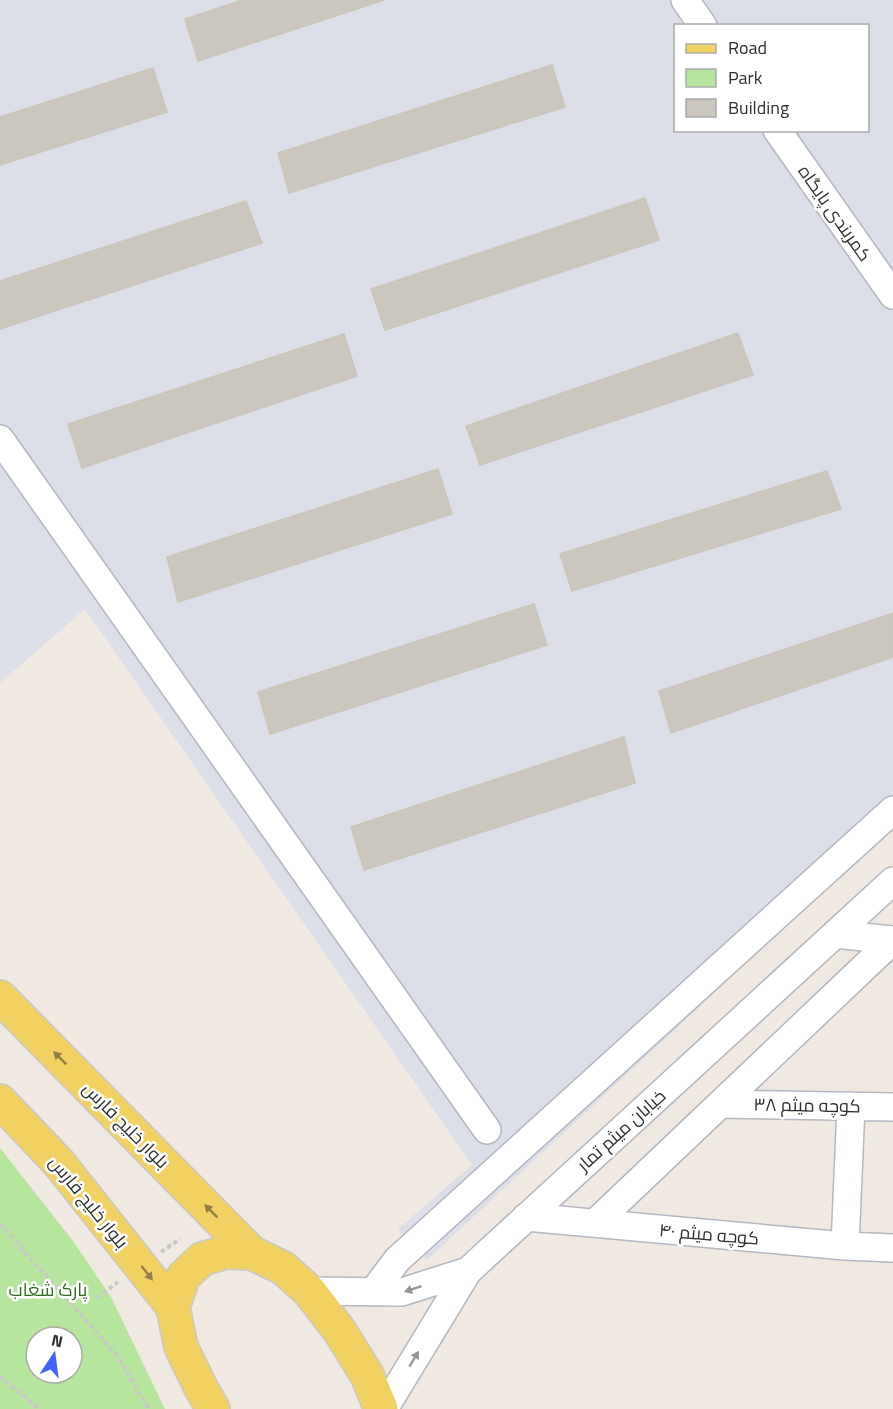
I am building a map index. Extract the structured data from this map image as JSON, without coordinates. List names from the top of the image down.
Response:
{
  "streets": {
    "main road": ["بلوار خلیج‌ فارس", "بلوار خلیج ‌فارس"],
    "street": [
      "کمربندی پایگاه",
      "کوچه میثم ۳۸",
      "خیابان میثم تمار",
      "کوچه میثم ۴۰"
    ]
  },
  "crossings": [
    ["خیابان میثم تمار", "کوچه میثم ۴۰"]
  ],
  "one_way": ["بلوار خلیج‌ فارس", "بلوار خلیج ‌فارس"],
  "parks": ["پارک شغاب"],
  "legend": ["Road", "Park", "Building"],
  "north": "top"
}
